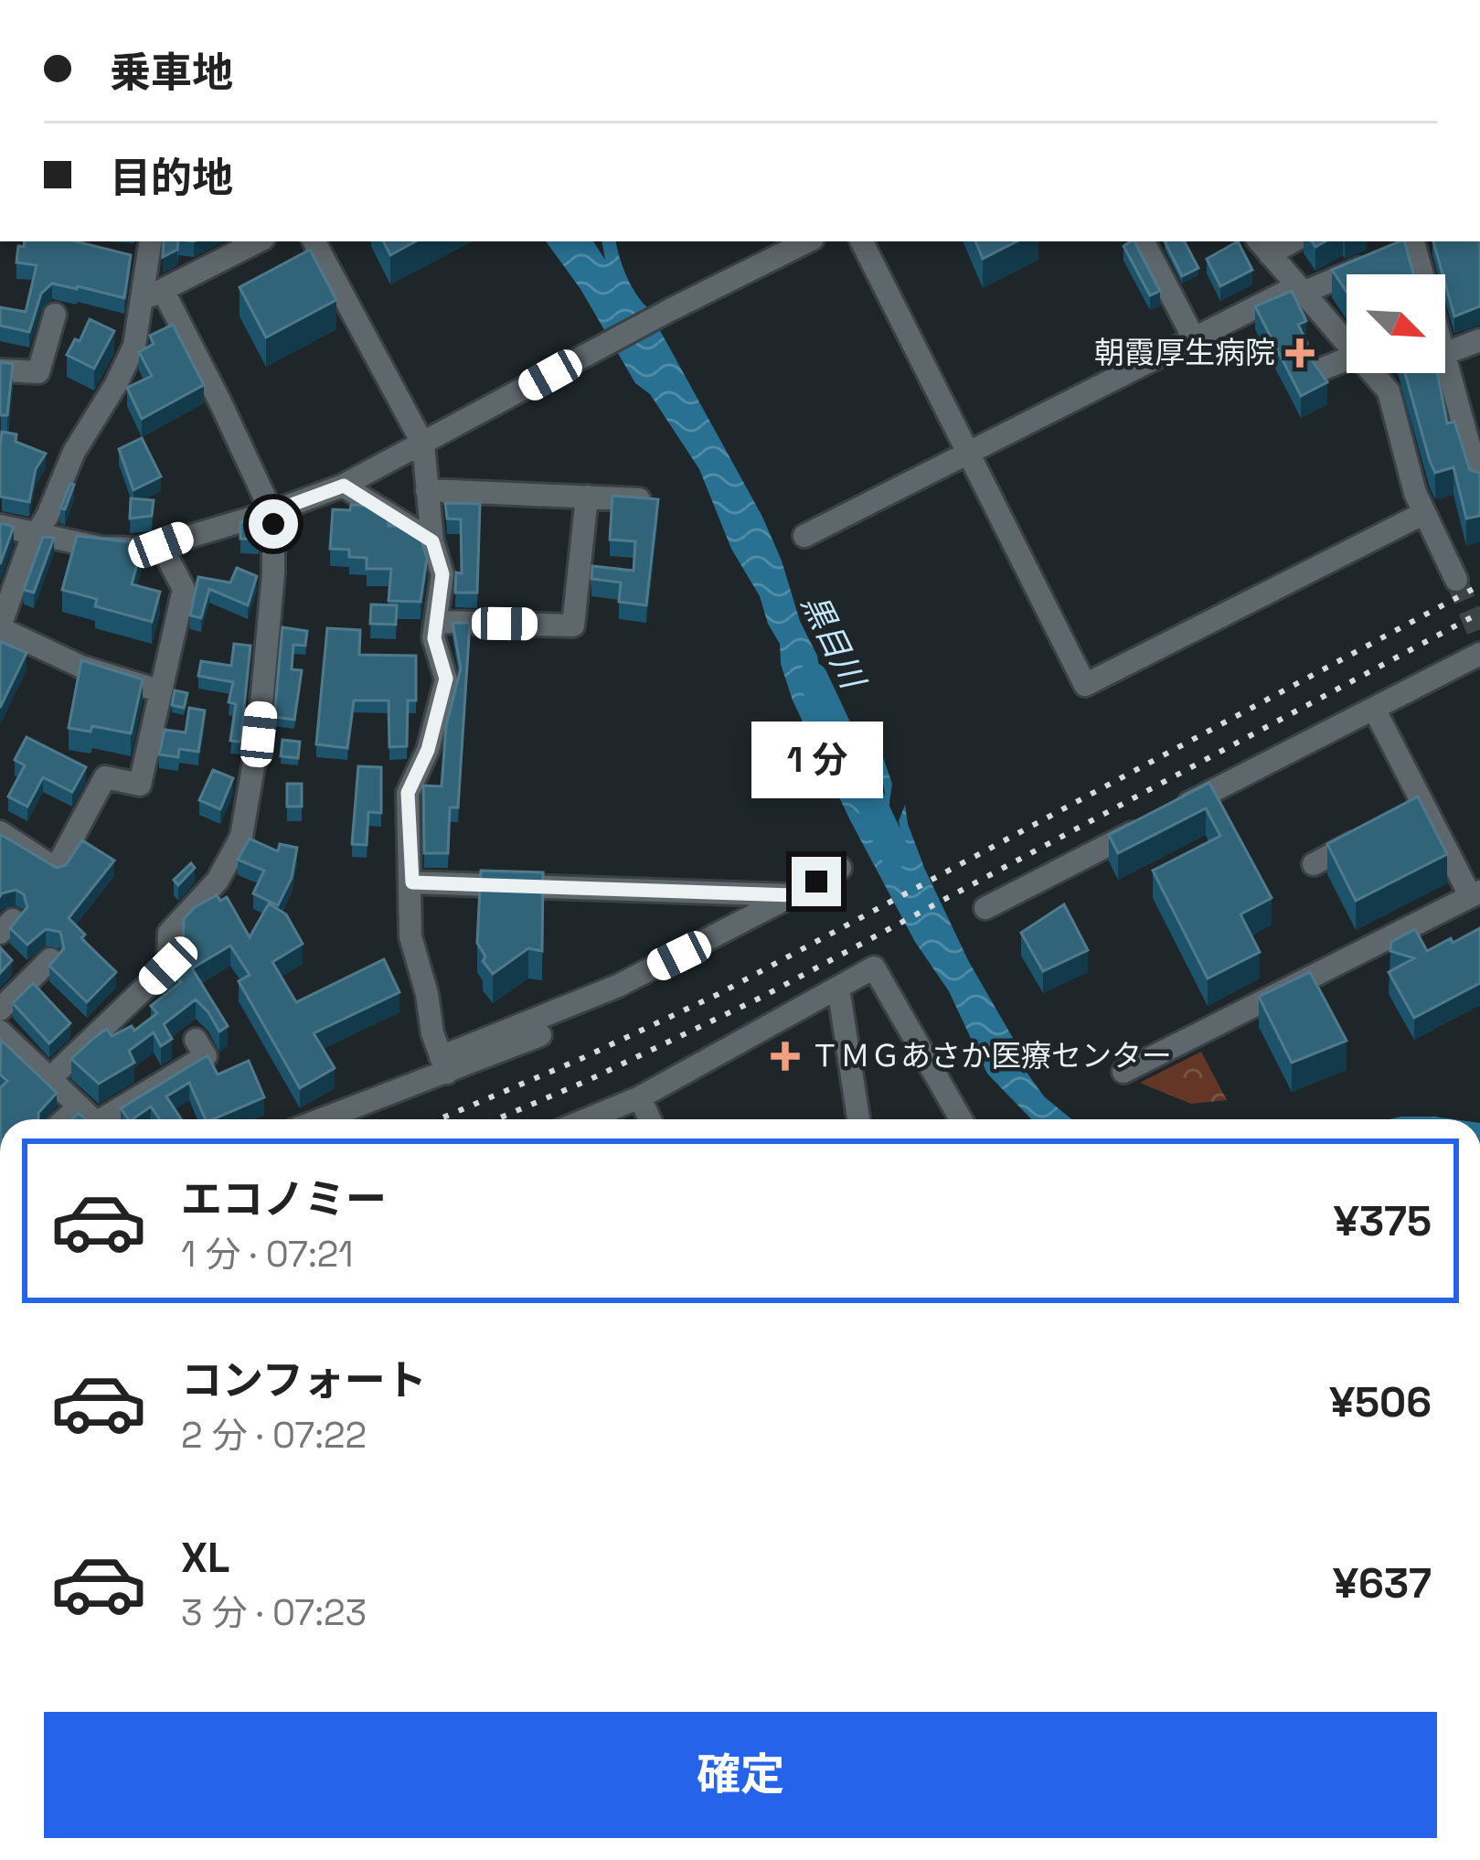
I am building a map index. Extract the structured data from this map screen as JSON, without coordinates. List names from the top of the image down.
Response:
{
  "water": ["黒目川"],
  "places": {
    "health": ["朝霞厚生病院", "ＴＭＧあさか医療センター"]
  },
  "north": "bottom right",
  "page": {
    "banner": ["乗車地", "目的地"],
    "bubble": "1 分",
    "list": [
      {
        "name": "エコノミー",
        "note": "1 分 · 07:21",
        "value": "¥375"
      },
      {
        "name": "コンフォート",
        "note": "2 分 · 07:22",
        "value": "¥506"
      },
      {
        "name": "XL",
        "note": "3 分 · 07:23",
        "value": "¥637"
      }
    ],
    "buttons": "確定"
  }
}
